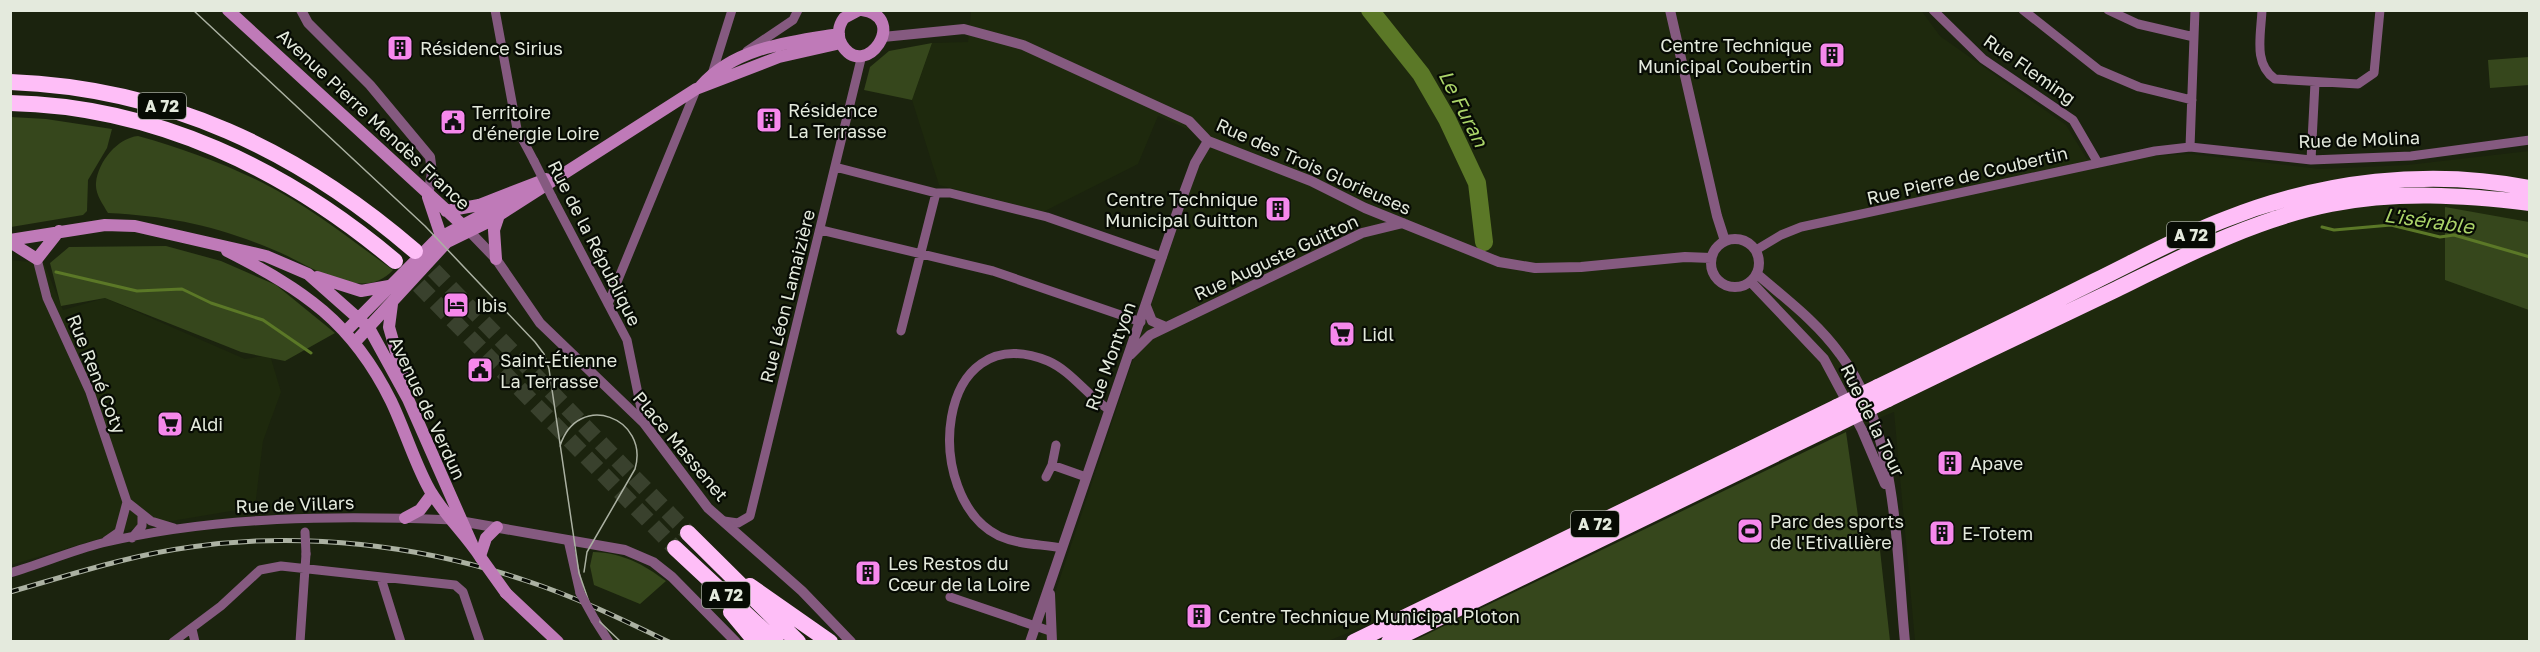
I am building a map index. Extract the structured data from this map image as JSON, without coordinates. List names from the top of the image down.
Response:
{
  "streets": {
    "highway": ["A 72"],
    "main road": ["Avenue Pierre Mendès France", "Avenue de Verdun"],
    "street": [
      "Rue Fleming",
      "Rue de Molina",
      "Rue des Trois Glorieuses",
      "Rue Pierre de Coubertin",
      "Rue de la République",
      "Rue Auguste Guitton",
      "Rue Léon Lamaizière",
      "Rue Montyon",
      "Rue René Coty",
      "Rue de la Tour",
      "Place Massenet",
      "Rue de Villars"
    ]
  },
  "crossings": [
    ["Rue Fleming", "Rue Pierre de Coubertin"],
    ["Avenue Pierre Mendès France", "Place Massenet"],
    ["Rue de Molina", "Rue Pierre de Coubertin"],
    ["Rue des Trois Glorieuses", "Rue Pierre de Coubertin"],
    ["Rue des Trois Glorieuses", "Rue Auguste Guitton"],
    ["Rue des Trois Glorieuses", "Rue Léon Lamaizière"],
    ["Rue des Trois Glorieuses", "Rue Montyon"],
    ["Rue des Trois Glorieuses", "Rue de la Tour"],
    ["Rue Pierre de Coubertin", "Rue de la Tour"],
    ["Rue de la République", "Place Massenet"],
    ["Rue Auguste Guitton", "Rue Montyon"],
    ["Rue Léon Lamaizière", "Place Massenet"],
    ["Avenue de Verdun", "Rue de Villars"]
  ],
  "water": ["Le Furan", "L'isérable"],
  "places": {
    "building": [
      "Résidence Sirius",
      "Centre Technique Municipal Coubertin",
      "Résidence La Terrasse",
      "Centre Technique Municipal Guitton",
      "Apave",
      "E-Totem",
      "Les Restos du Cœur de la Loire",
      "Centre Technique Municipal Ploton"
    ],
    "public building": ["Territoire d'énergie Loire", "Saint-Étienne La Terrasse"],
    "hotel": ["Ibis"],
    "supermarket": ["Lidl", "Aldi"],
    "sports": ["Parc des sports de l'Etivallière"]
  }
}
